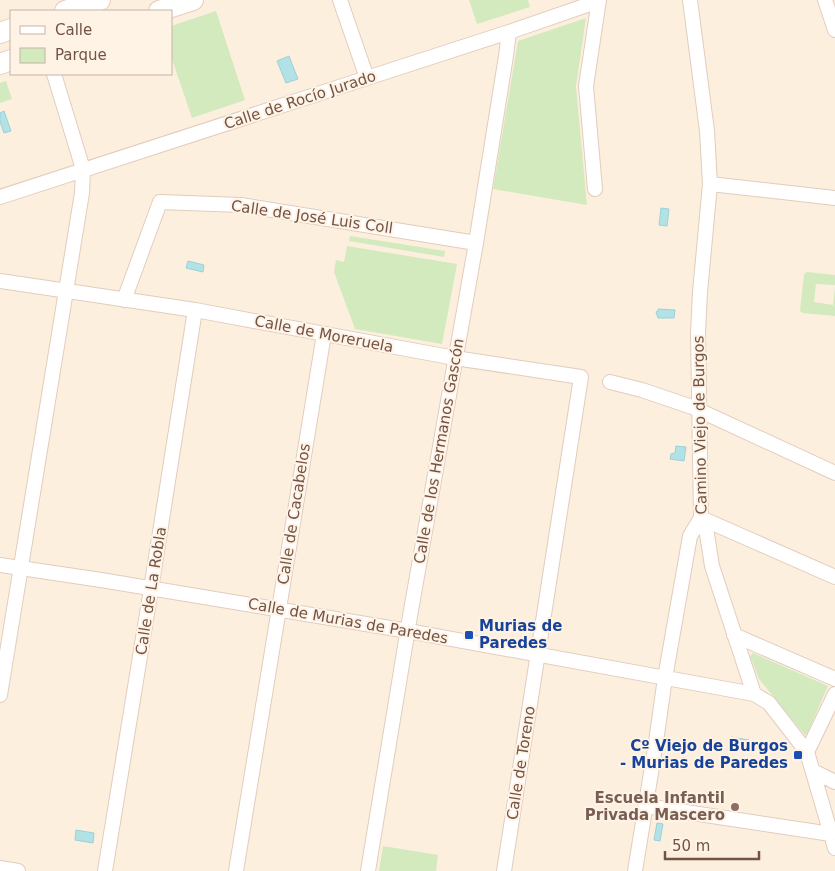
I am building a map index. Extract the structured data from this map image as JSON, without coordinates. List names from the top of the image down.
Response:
{
  "streets": {
    "street": [
      "Calle de Rocío Jurado",
      "Calle de José Luis Coll",
      "Calle de Moreruela",
      "Camino Viejo de Burgos",
      "Calle de los Hermanos Gascón",
      "Calle de Cacabelos",
      "Calle de La Robla",
      "Calle de Murias de Paredes",
      "Calle de Toreno"
    ]
  },
  "crossings": [
    ["Calle de Rocío Jurado", "Calle de los Hermanos Gascón"],
    ["Calle de José Luis Coll", "Calle de Moreruela"],
    ["Calle de José Luis Coll", "Calle de los Hermanos Gascón"],
    ["Calle de Moreruela", "Calle de los Hermanos Gascón"],
    ["Calle de Moreruela", "Calle de Cacabelos"],
    ["Calle de Moreruela", "Calle de La Robla"],
    ["Calle de Moreruela", "Calle de Toreno"],
    ["Camino Viejo de Burgos", "Calle de Murias de Paredes"],
    ["Calle de los Hermanos Gascón", "Calle de Murias de Paredes"],
    ["Calle de Cacabelos", "Calle de Murias de Paredes"],
    ["Calle de La Robla", "Calle de Murias de Paredes"],
    ["Calle de Murias de Paredes", "Calle de Toreno"]
  ],
  "places": {
    "transit": ["Murias de Paredes", "Cº Viejo de Burgos - Murias de Paredes"],
    "other": ["Escuela Infantil Privada Mascero"]
  },
  "legend": ["Calle", "Parque"],
  "scale_bar": "50 m"
}
